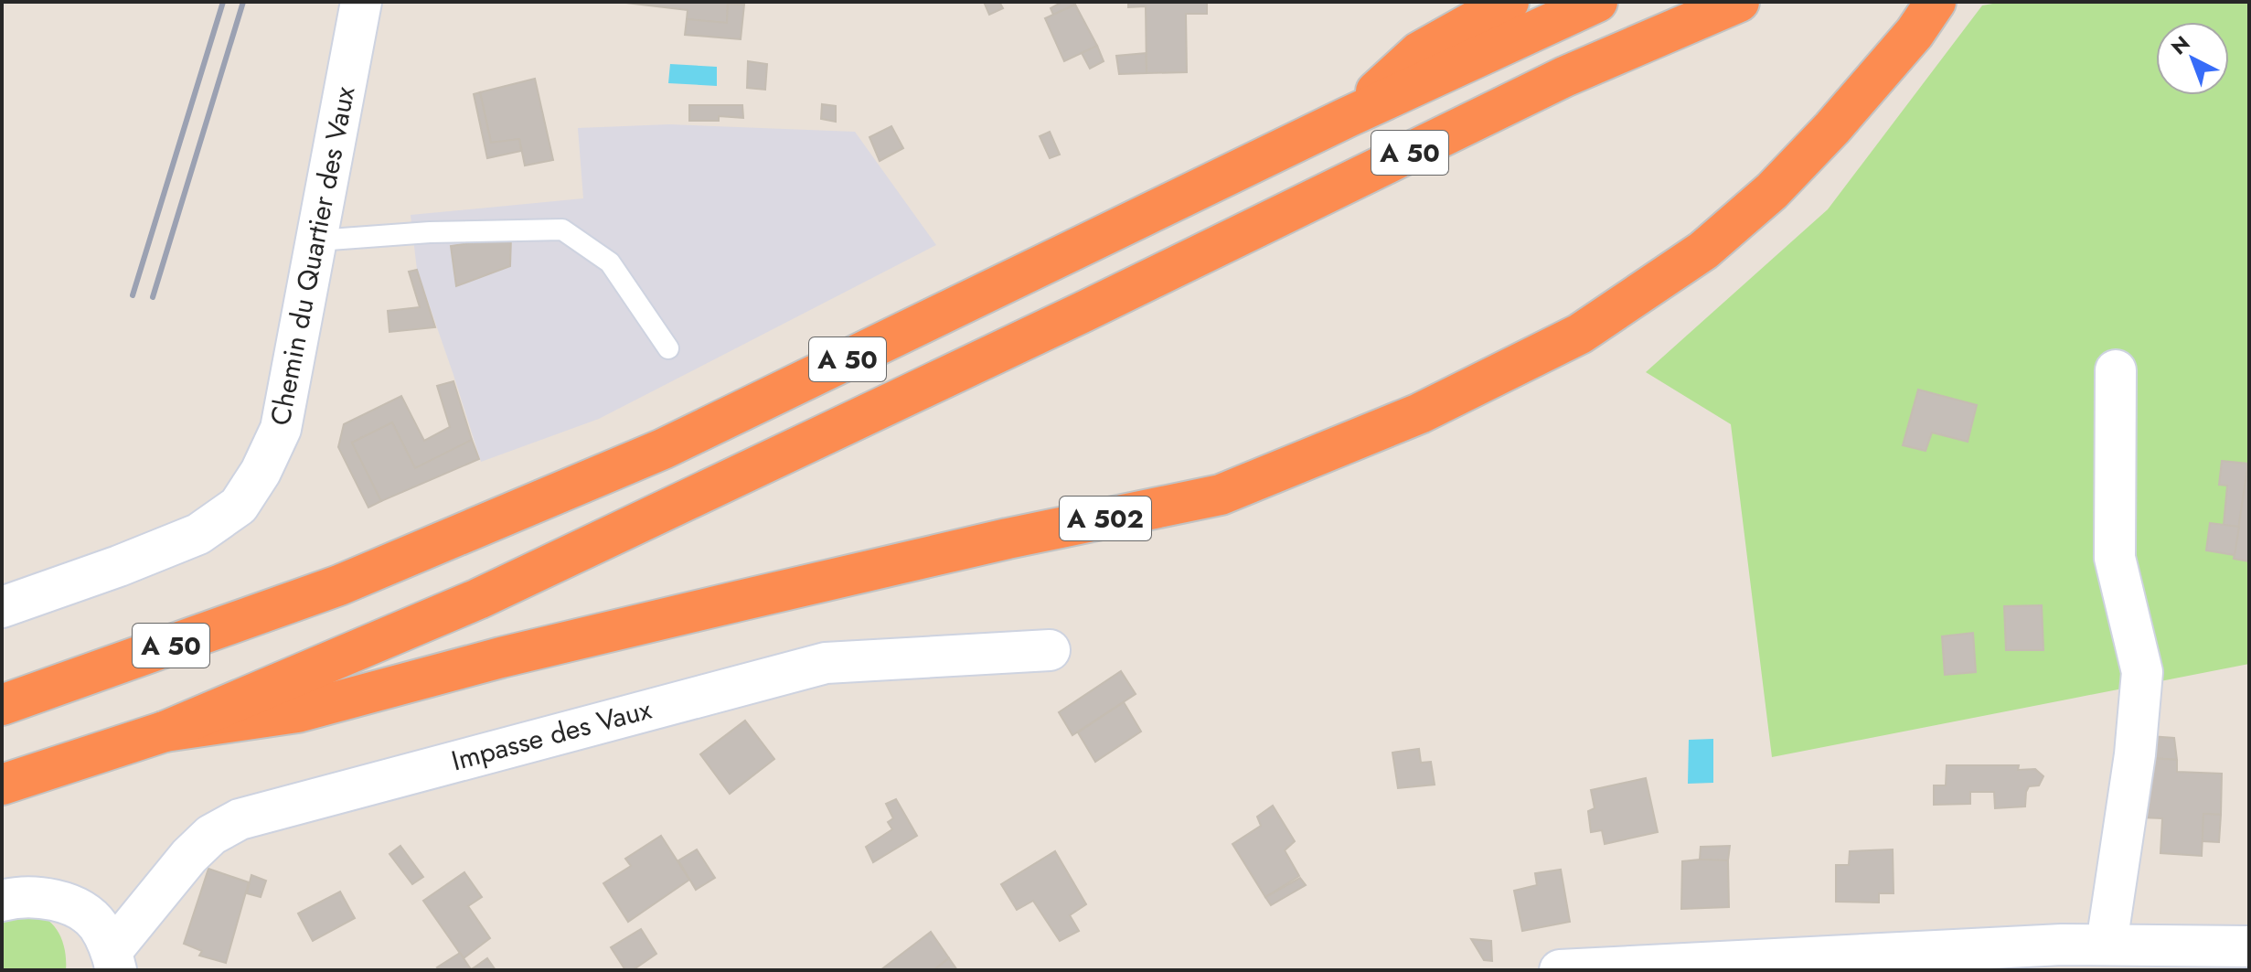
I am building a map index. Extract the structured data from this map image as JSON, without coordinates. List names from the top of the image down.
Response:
{
  "streets": {
    "highway": ["A 50", "A 502"],
    "street": ["Chemin du Quartier des Vaux", "Impasse des Vaux"]
  },
  "crossings": [
    ["A 50", "A 502"]
  ],
  "north": "top left"
}
